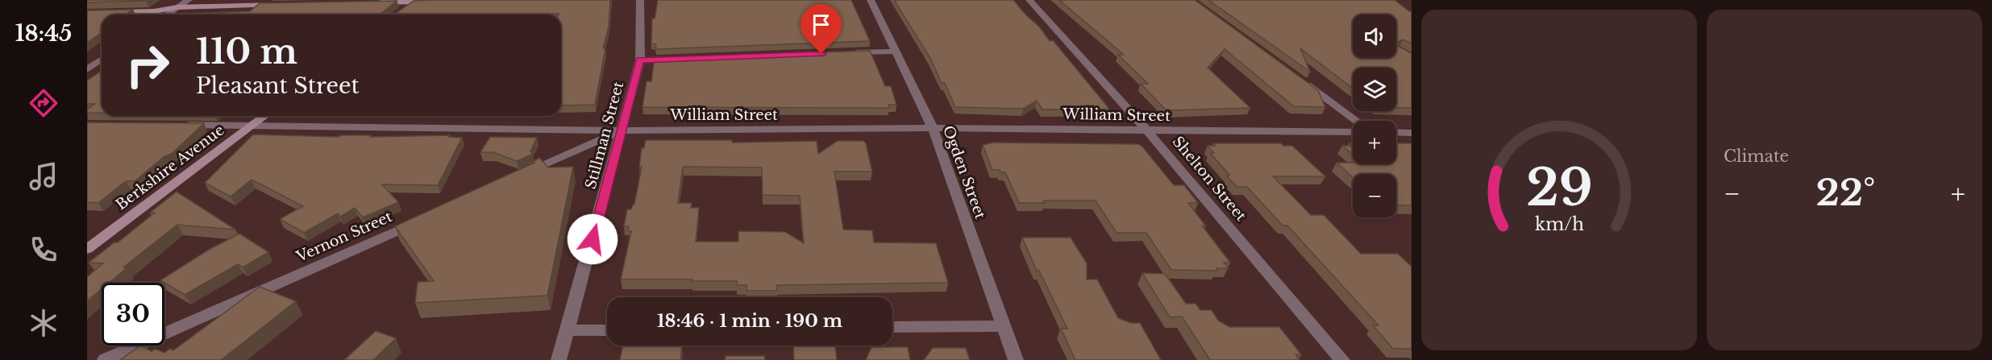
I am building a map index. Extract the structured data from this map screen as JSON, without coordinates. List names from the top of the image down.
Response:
{
  "streets": {
    "main road": ["Berkshire Avenue"],
    "street": [
      "William Street",
      "Stillman Street",
      "Ogden Street",
      "Shelton Street",
      "Vernon Street"
    ]
  },
  "crossings": [
    ["William Street", "Stillman Street"],
    ["William Street", "Berkshire Avenue"],
    ["William Street", "Ogden Street"],
    ["William Street", "Shelton Street"]
  ],
  "page": {
    "tabs": "18:45",
    "tile": "Climate",
    "map_buttons": ["+", "−"],
    "turn": ["110 m", "Pleasant Street"],
    "heat": ["−", "22°", "+"],
    "limit": "30",
    "trip": "18:46 · 1 min · 190 m",
    "gauge": ["29", "km/h"]
  }
}
